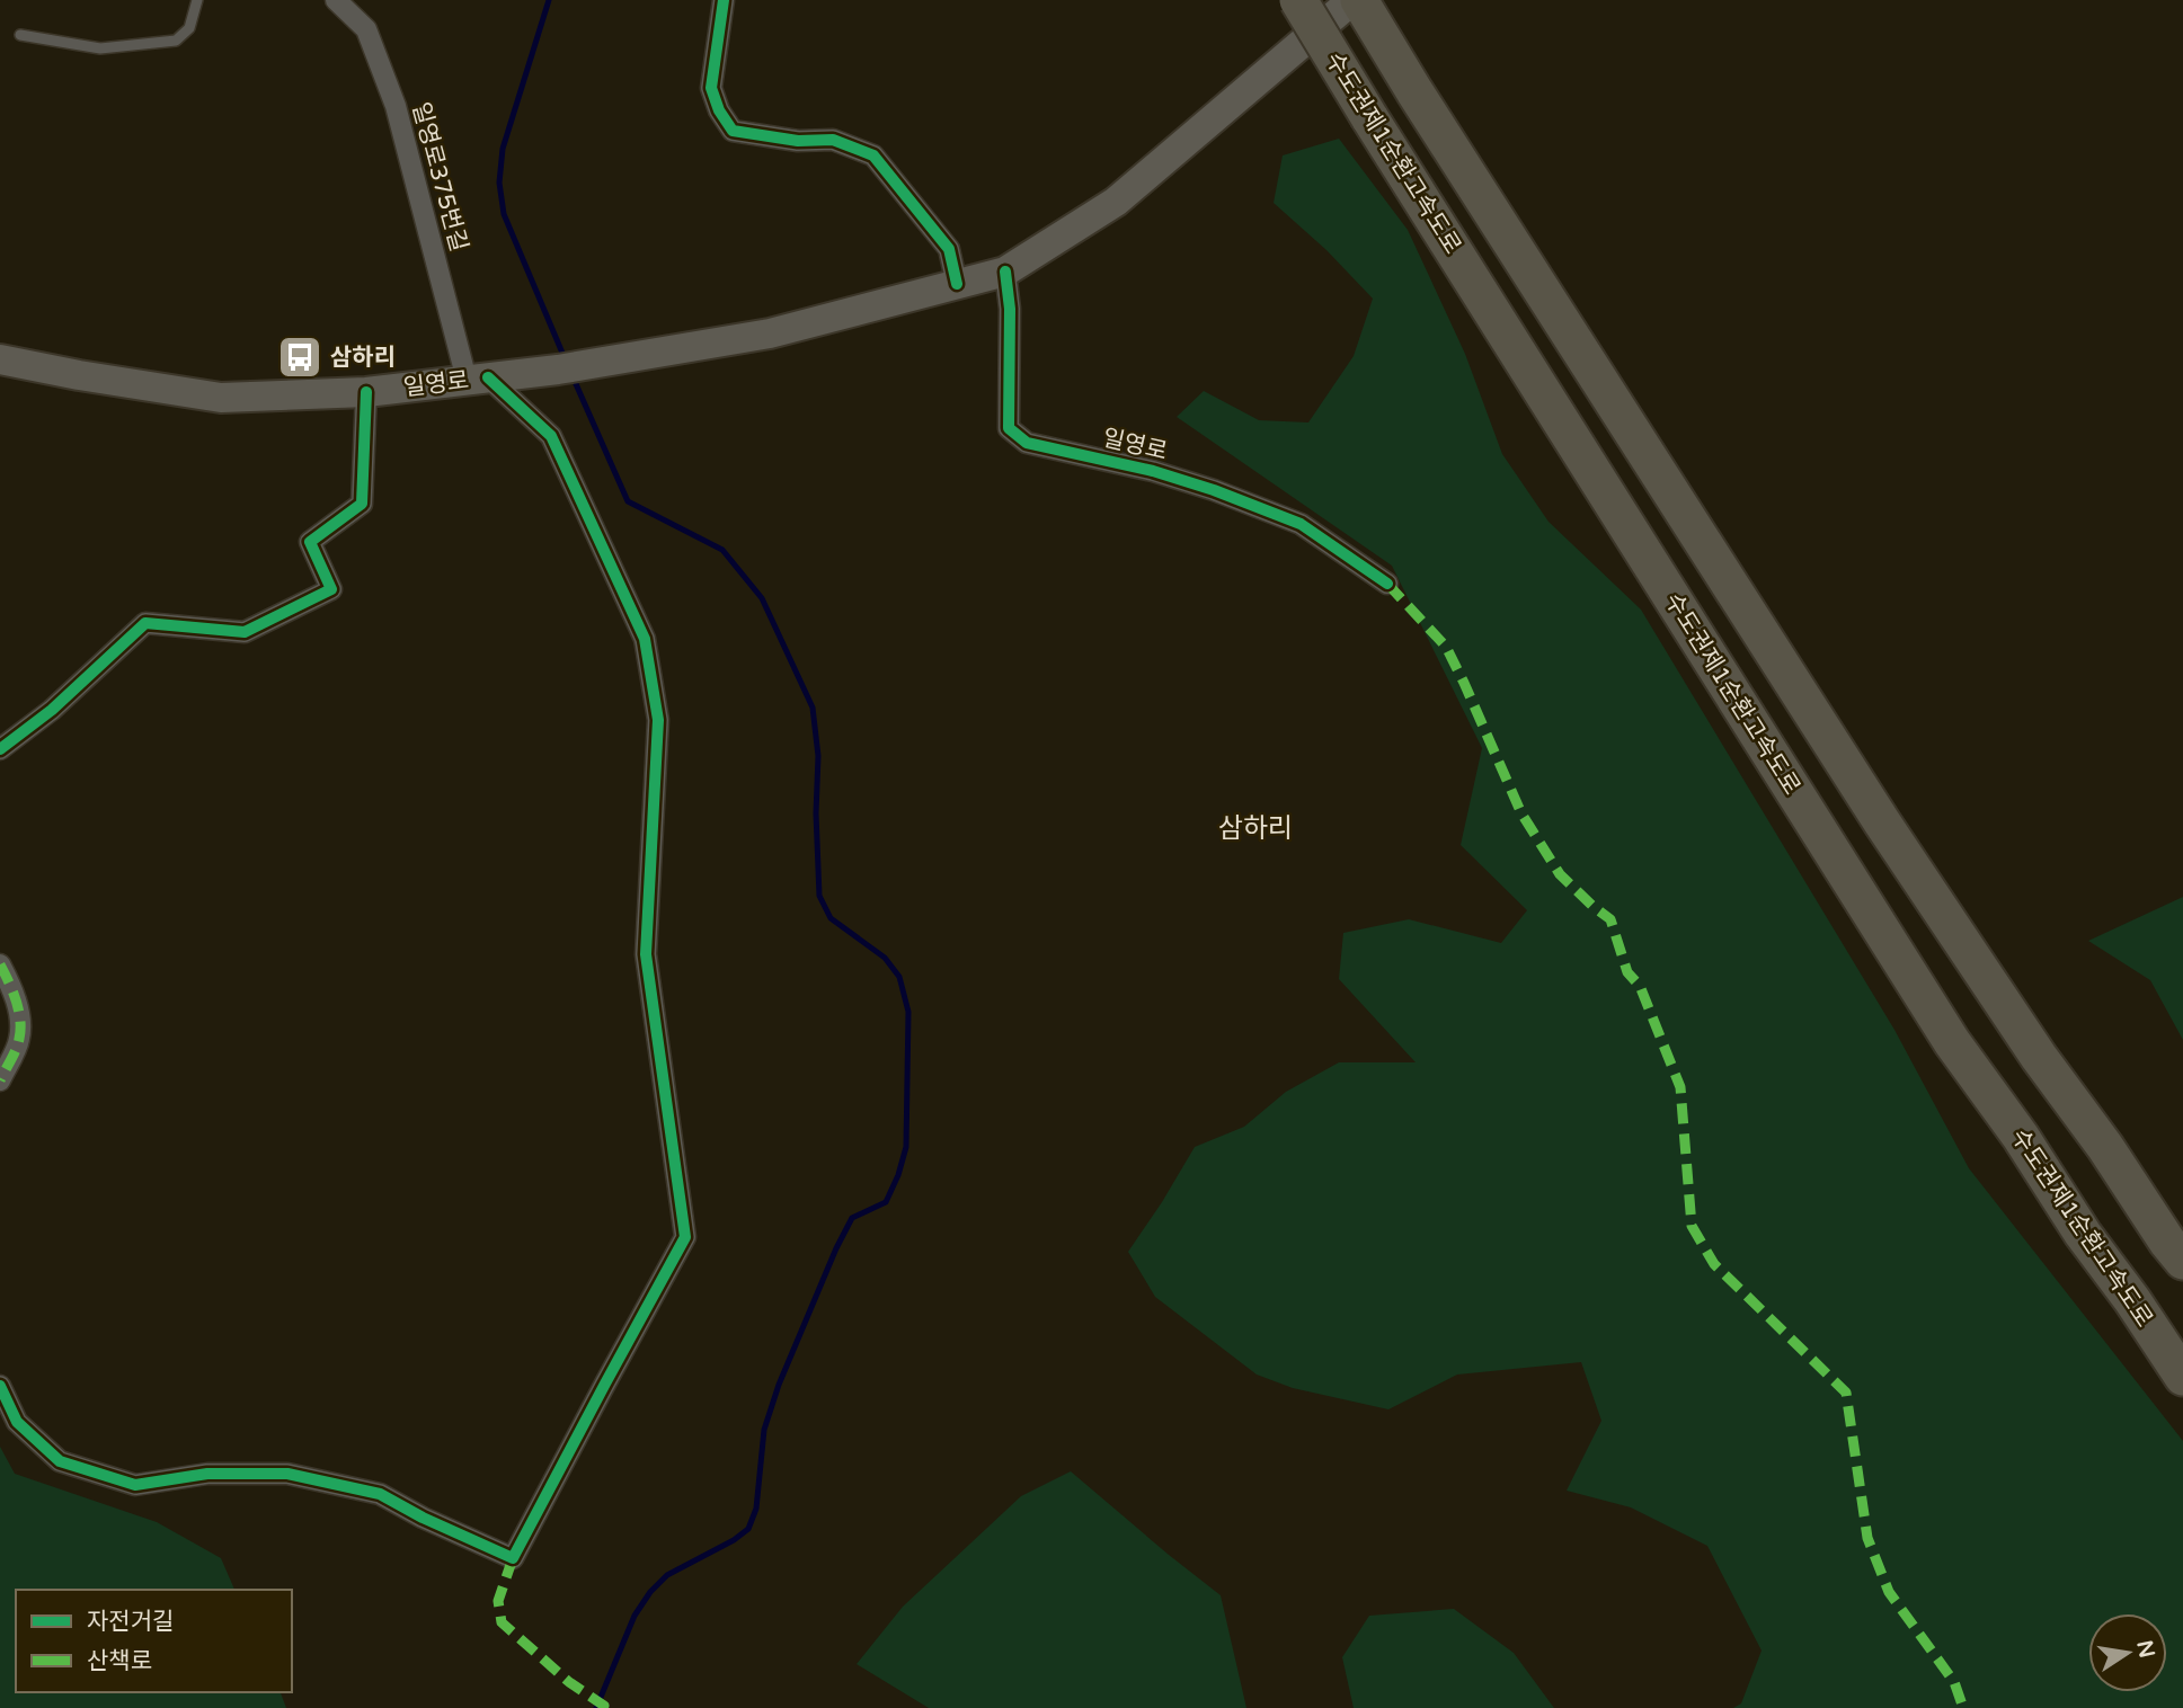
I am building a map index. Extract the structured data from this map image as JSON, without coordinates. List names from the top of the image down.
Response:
{
  "streets": {
    "highway": ["수도권제1순환고속도로"],
    "main road": ["일영로"],
    "street": ["일영로375번길"]
  },
  "crossings": [
    ["일영로375번길", "일영로"]
  ],
  "districts": ["삼하리"],
  "places": {
    "bus stop": ["삼하리"]
  },
  "legend": ["자전거길", "산책로"],
  "north": "right"
}
